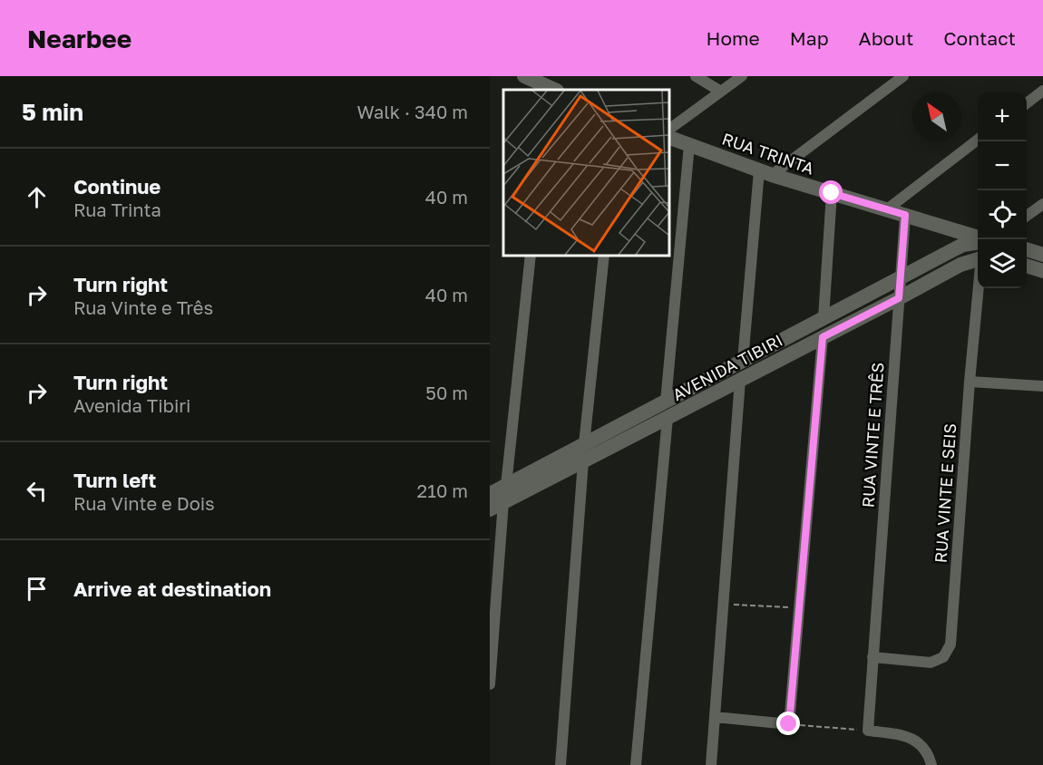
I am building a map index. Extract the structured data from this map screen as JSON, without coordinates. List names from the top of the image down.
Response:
{
  "streets": {
    "main road": ["RUA TRINTA", "AVENIDA TIBIRI"],
    "street": ["RUA VINTE E TRÊS", "RUA VINTE E SEIS"]
  },
  "crossings": [
    ["RUA TRINTA", "RUA VINTE E TRÊS"],
    ["AVENIDA TIBIRI", "RUA VINTE E TRÊS"],
    ["RUA VINTE E TRÊS", "RUA VINTE E SEIS"]
  ],
  "north": "top left",
  "page": {
    "header": "Nearbee",
    "nav": [
      "Home",
      "Map",
      "About",
      "Contact"
    ],
    "heading": ["5 min", "Walk · 340 m"],
    "map_buttons": ["+", "−"],
    "list": [
      ["Continue", "Rua Trinta", "40 m"],
      ["Turn right", "Rua Vinte e Três", "40 m"],
      ["Turn right", "Avenida Tibiri", "50 m"],
      ["Turn left", "Rua Vinte e Dois", "210 m"],
      "Arrive at destination"
    ]
  }
}
